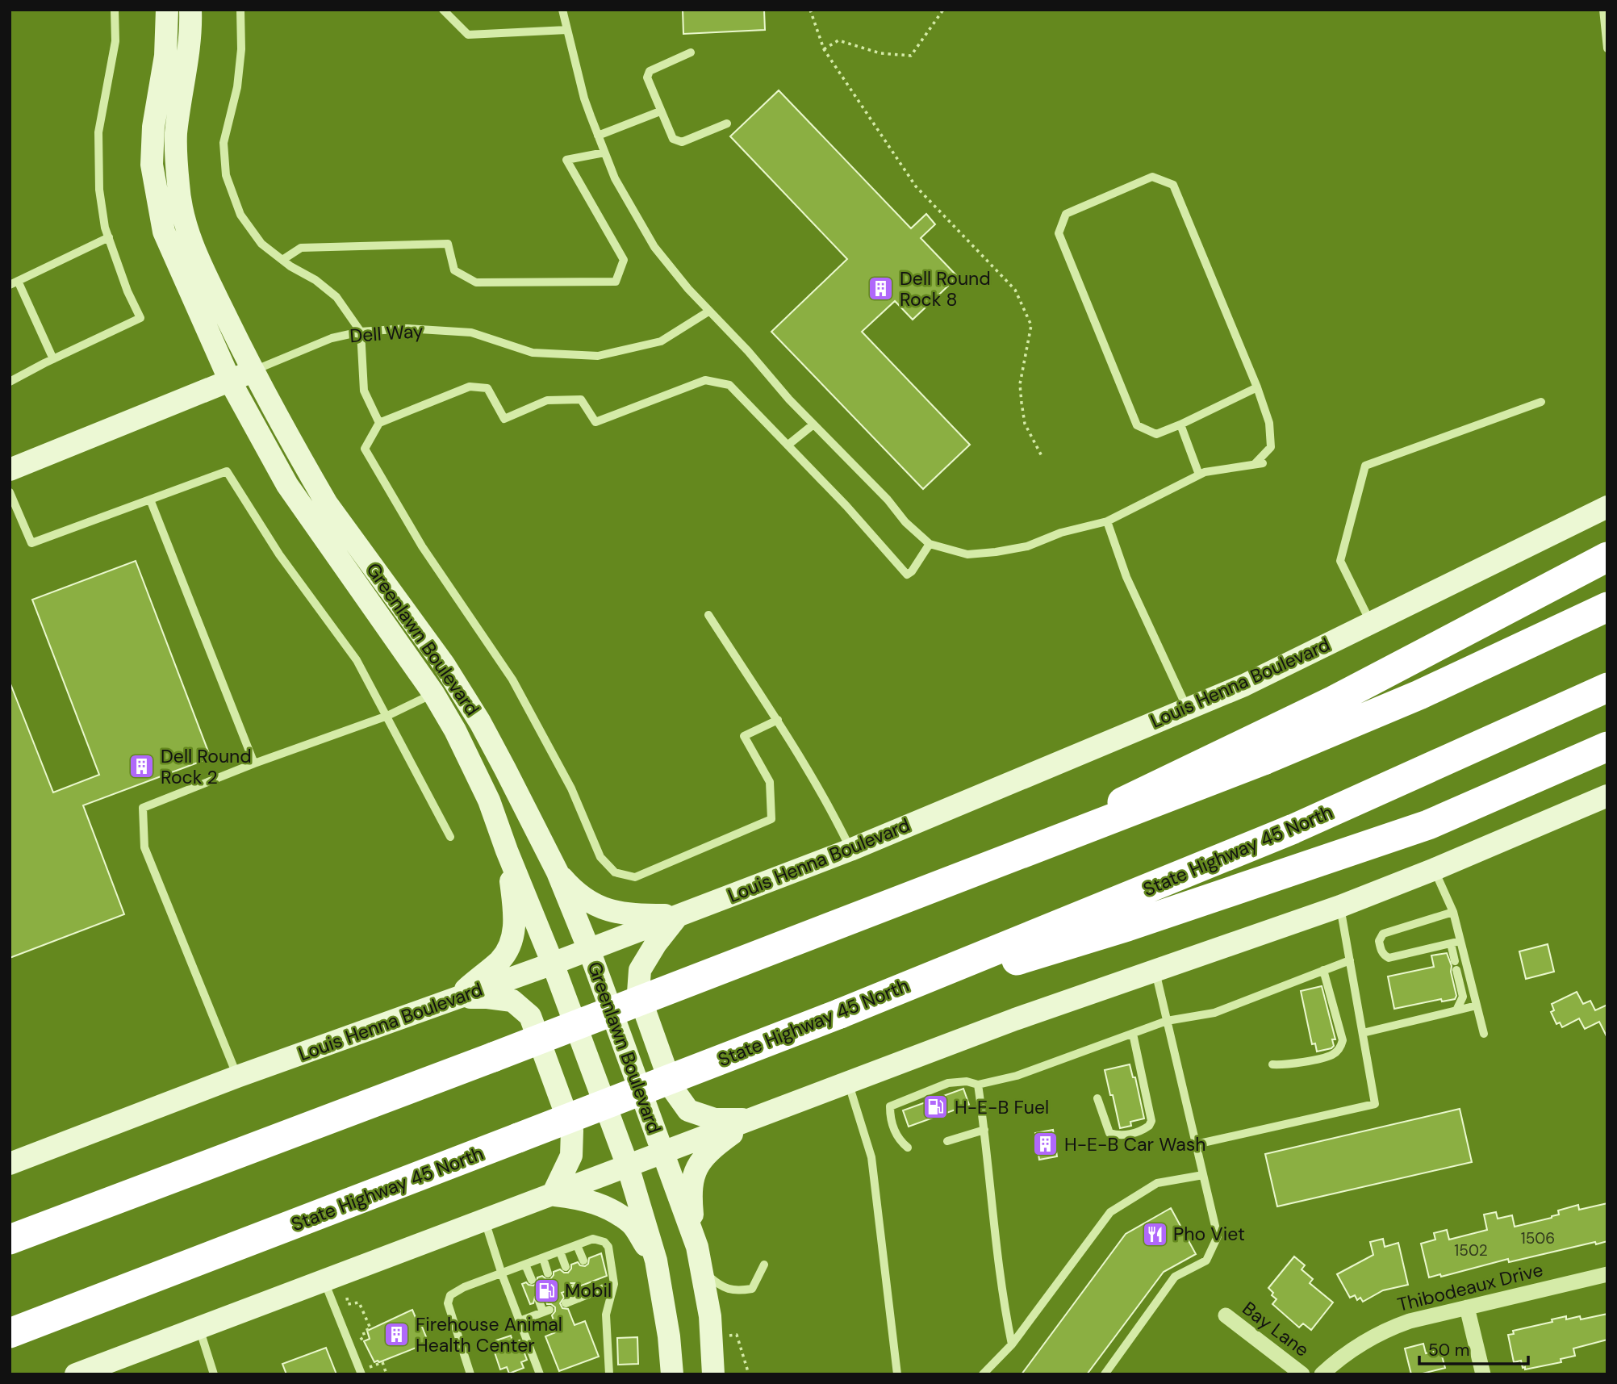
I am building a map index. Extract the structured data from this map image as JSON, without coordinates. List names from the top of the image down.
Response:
{
  "streets": {
    "highway": ["State Highway 45 North"],
    "main road": ["Dell Way", "Greenlawn Boulevard", "Louis Henna Boulevard"],
    "street": ["Thibodeaux Drive", "Bay Lane"]
  },
  "crossings": [
    ["Dell Way", "Greenlawn Boulevard"],
    ["Greenlawn Boulevard", "Louis Henna Boulevard"]
  ],
  "places": {
    "building": [
      "Dell Round Rock 8",
      "Dell Round Rock 2",
      "H-E-B Car Wash",
      "Firehouse Animal Health Center"
    ],
    "fuel station": ["H-E-B Fuel", "Mobil"],
    "restaurant": ["Pho Viet"]
  },
  "house_numbers": ["1506", "1502"],
  "scale_bar": "50 m"
}
